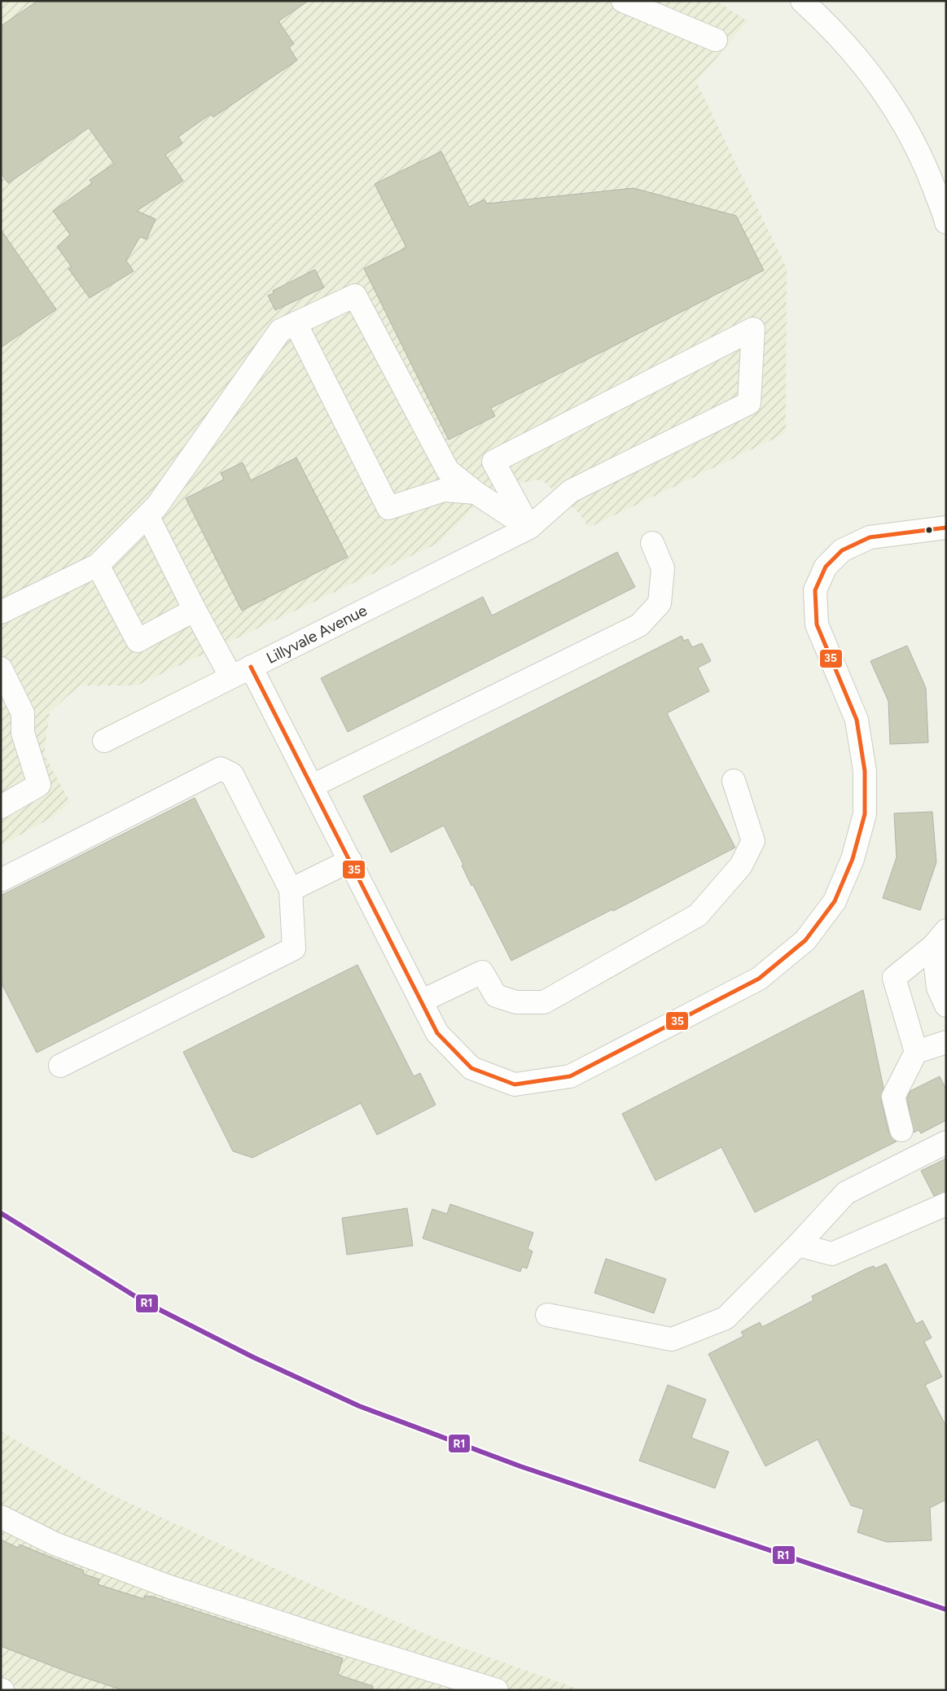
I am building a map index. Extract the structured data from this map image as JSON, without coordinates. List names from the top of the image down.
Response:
{
  "streets": {
    "street": ["Lillyvale Avenue"]
  },
  "lines": ["transit line 35", "transit line R1"]
}
